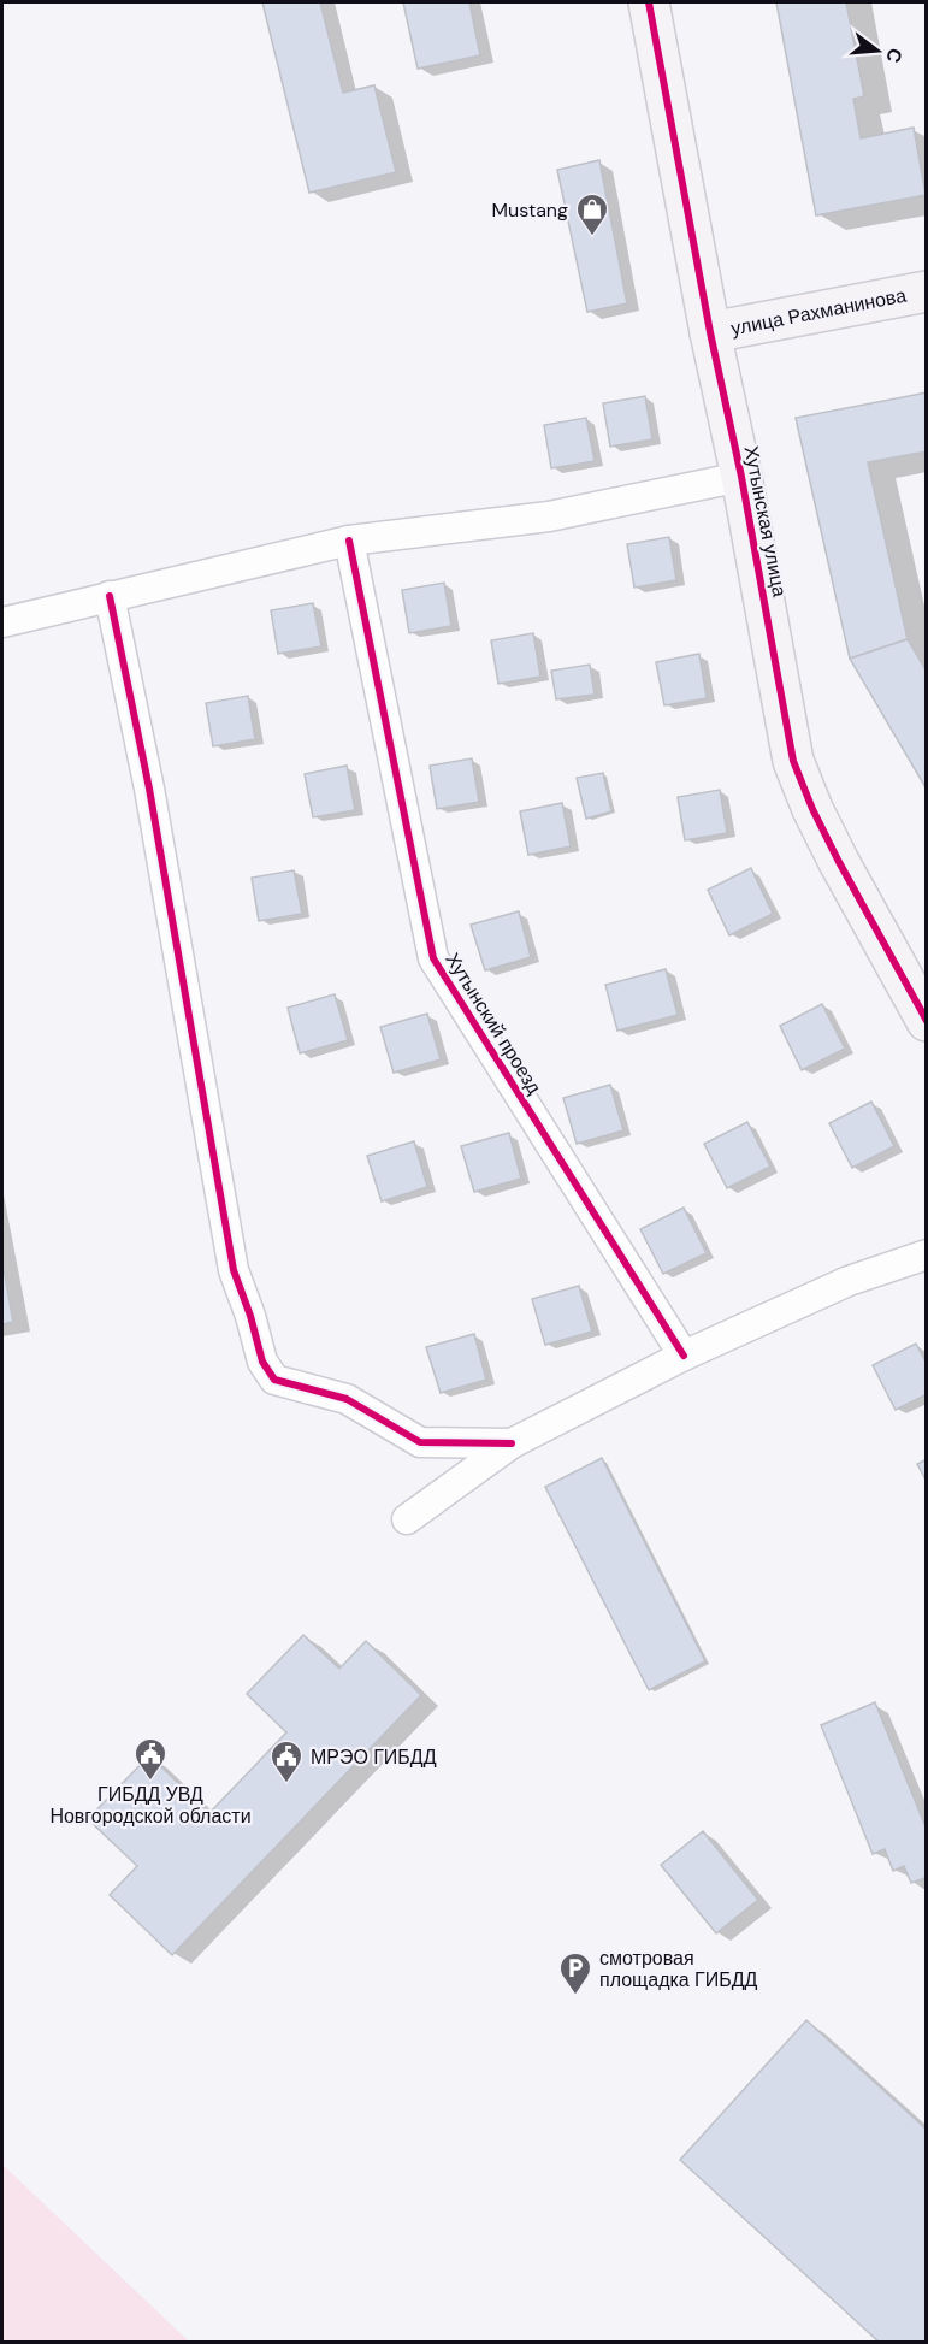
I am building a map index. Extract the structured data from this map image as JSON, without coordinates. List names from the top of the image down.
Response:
{
  "streets": {
    "street": ["улица Рахманинова", "Хутынская улица", "Хутынский проезд"]
  },
  "crossings": [
    ["улица Рахманинова", "Хутынская улица"]
  ],
  "places": {
    "shop": ["Mustang"],
    "public building": ["ГИБДД УВД Новгородской области", "МРЭО ГИБДД"],
    "parking": ["смотровая площадка ГИБДД"]
  },
  "north": "right"
}
